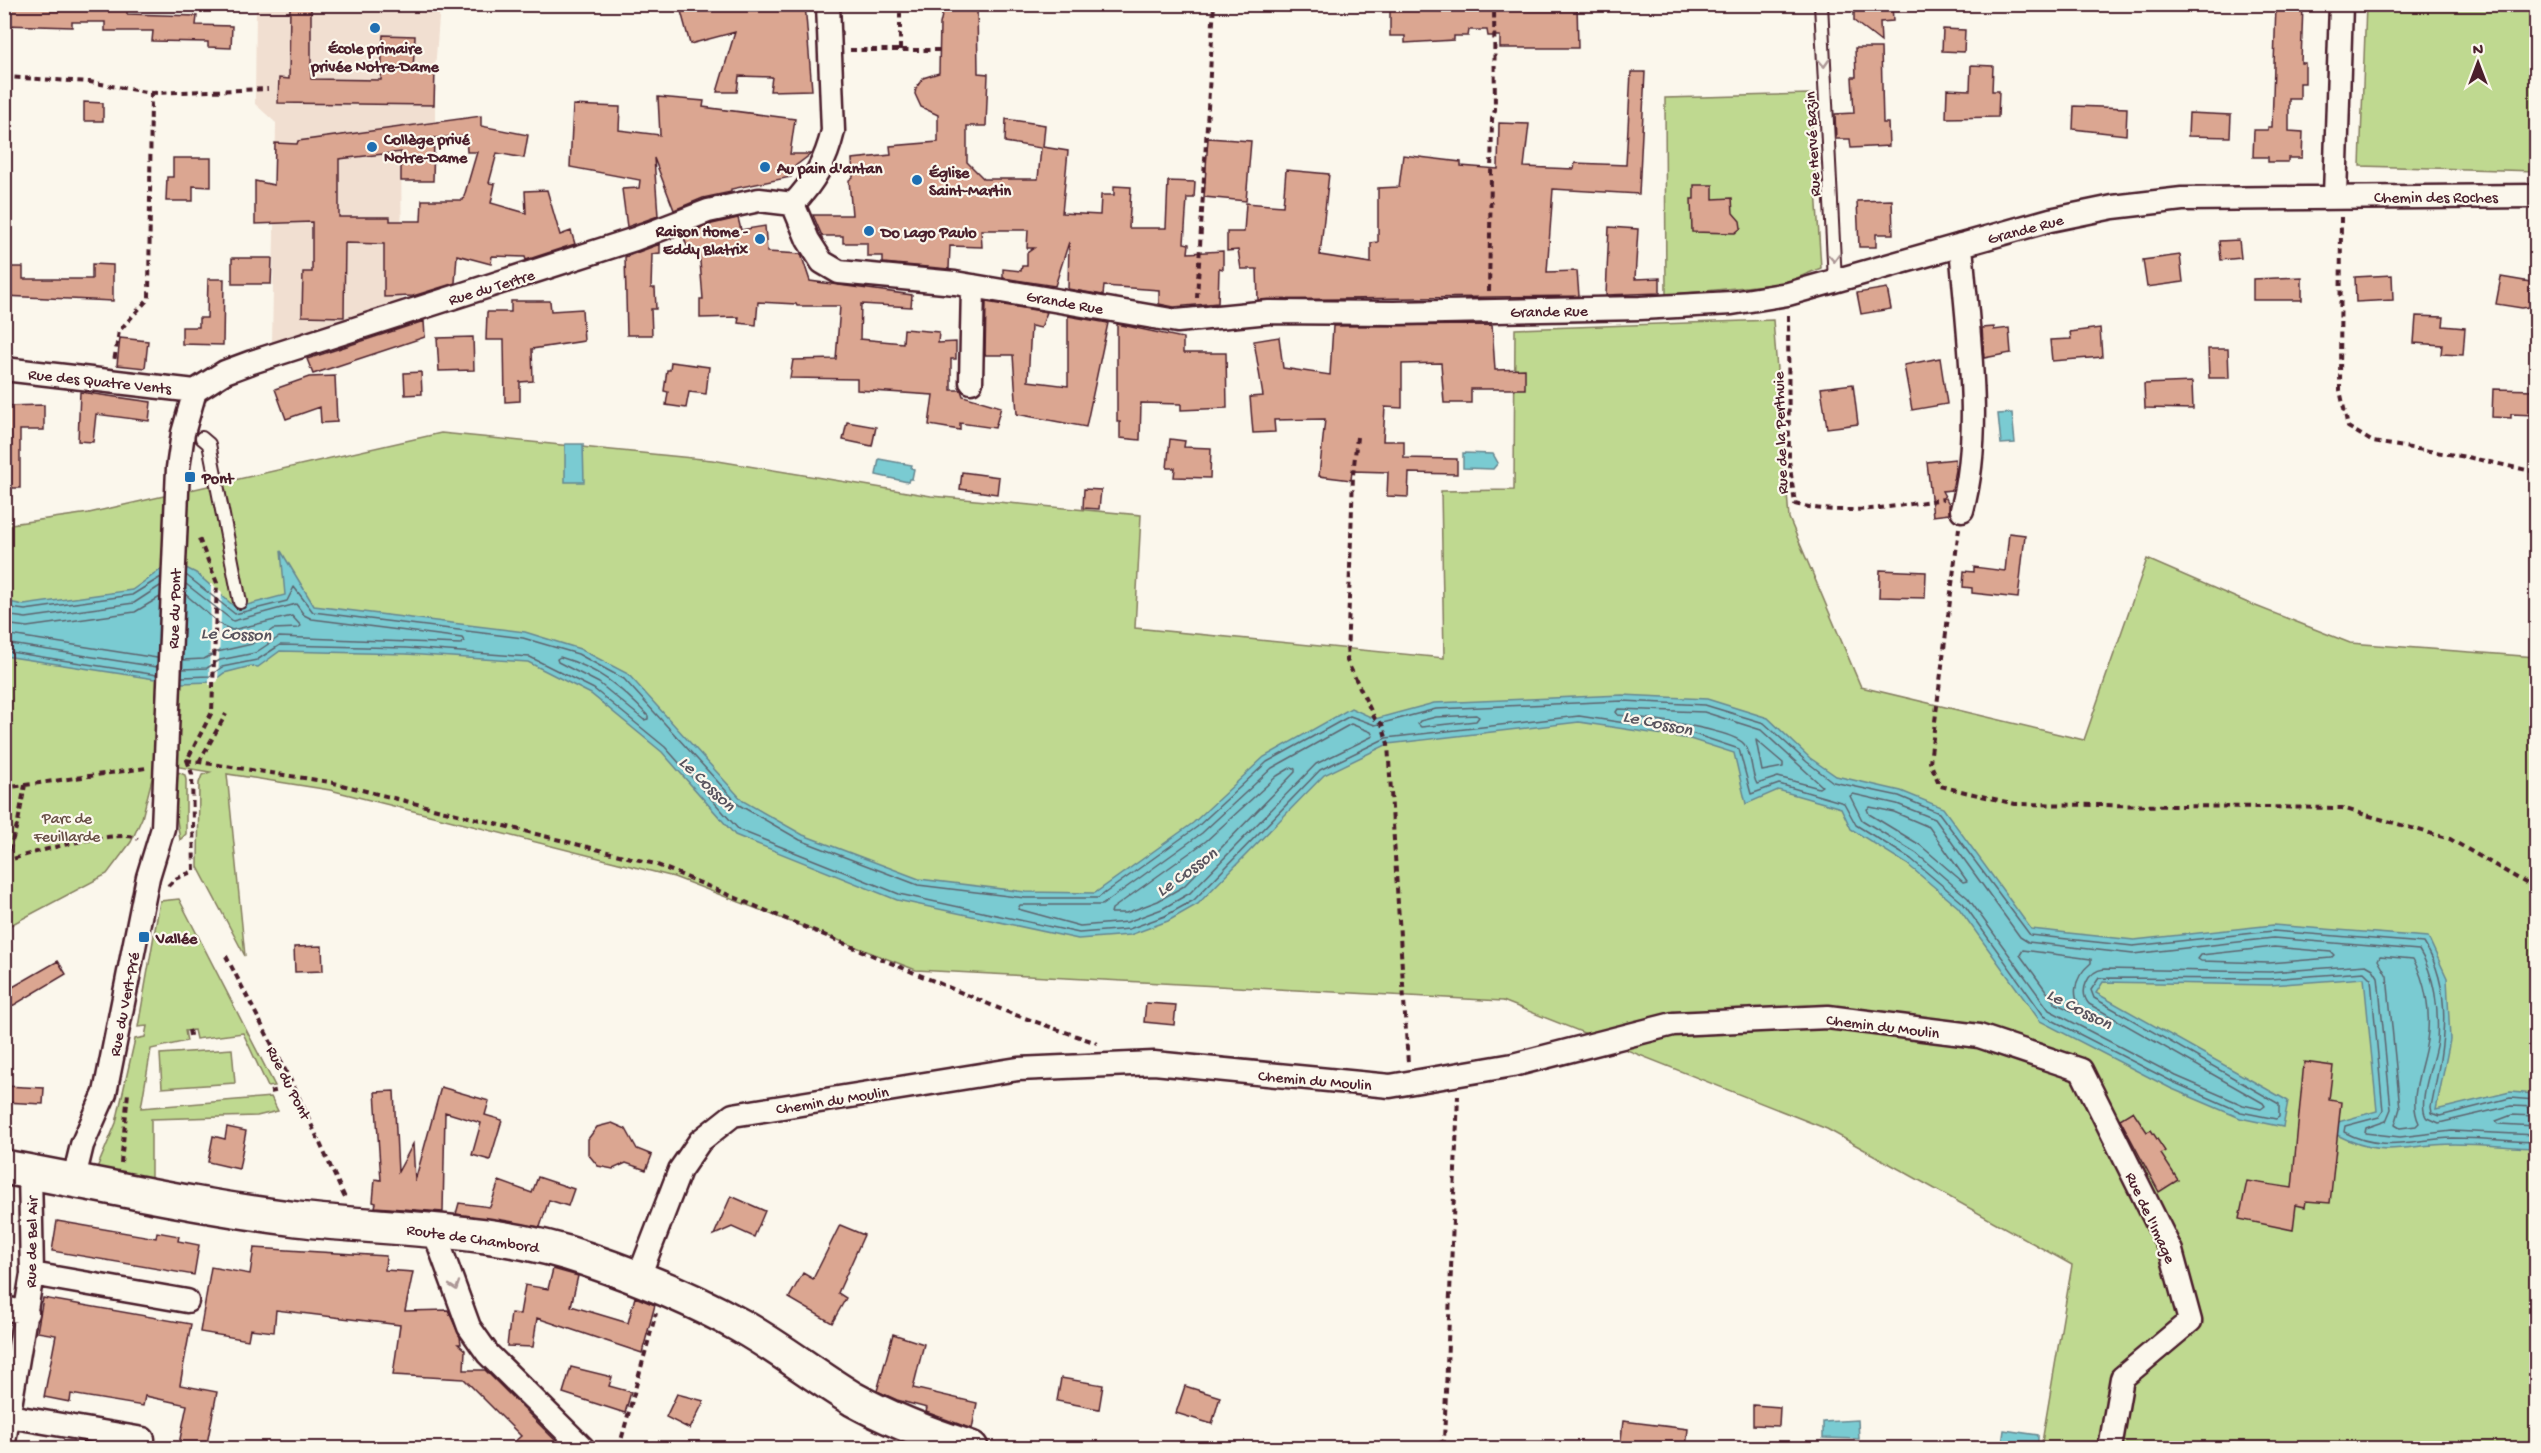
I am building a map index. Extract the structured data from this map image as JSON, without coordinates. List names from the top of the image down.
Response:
{
  "streets": {
    "main road": ["Route de Chambord"],
    "street": [
      "Chemin des Roches",
      "Grande Rue",
      "Rue du Tertre",
      "Rue des Quatre Vents",
      "Rue du Pont",
      "Rue du Vert-Pré",
      "Chemin du Moulin",
      "Rue de l'Image",
      "Rue de Bel Air"
    ],
    "lane": ["Rue Hervé Bazin"],
    "path": ["Rue de la Perthuie"]
  },
  "crossings": [
    ["Rue Hervé Bazin", "Grande Rue"],
    ["Chemin des Roches", "Grande Rue"],
    ["Grande Rue", "Rue du Tertre"],
    ["Grande Rue", "Rue de la Perthuie"],
    ["Rue du Tertre", "Rue des Quatre Vents"],
    ["Rue du Tertre", "Rue du Pont"],
    ["Rue des Quatre Vents", "Rue du Pont"],
    ["Rue du Pont", "Rue du Vert-Pré"],
    ["Rue du Vert-Pré", "Route de Chambord"],
    ["Chemin du Moulin", "Rue de l'Image"],
    ["Chemin du Moulin", "Route de Chambord"],
    ["Route de Chambord", "Rue de Bel Air"]
  ],
  "one_way": ["Rue Hervé Bazin"],
  "water": ["Le Cosson"],
  "parks": ["Parc de Feuillarde"],
  "places": {
    "other": [
      "École primaire privée Notre-Dame",
      "Collège privé Notre-Dame",
      "Au pain d'antan",
      "Église Saint-Martin",
      "Do Lago Paulo",
      "Raison Home - Eddy Blatrix"
    ],
    "transit": ["Pont", "Vallée"]
  },
  "north": "top"
}
